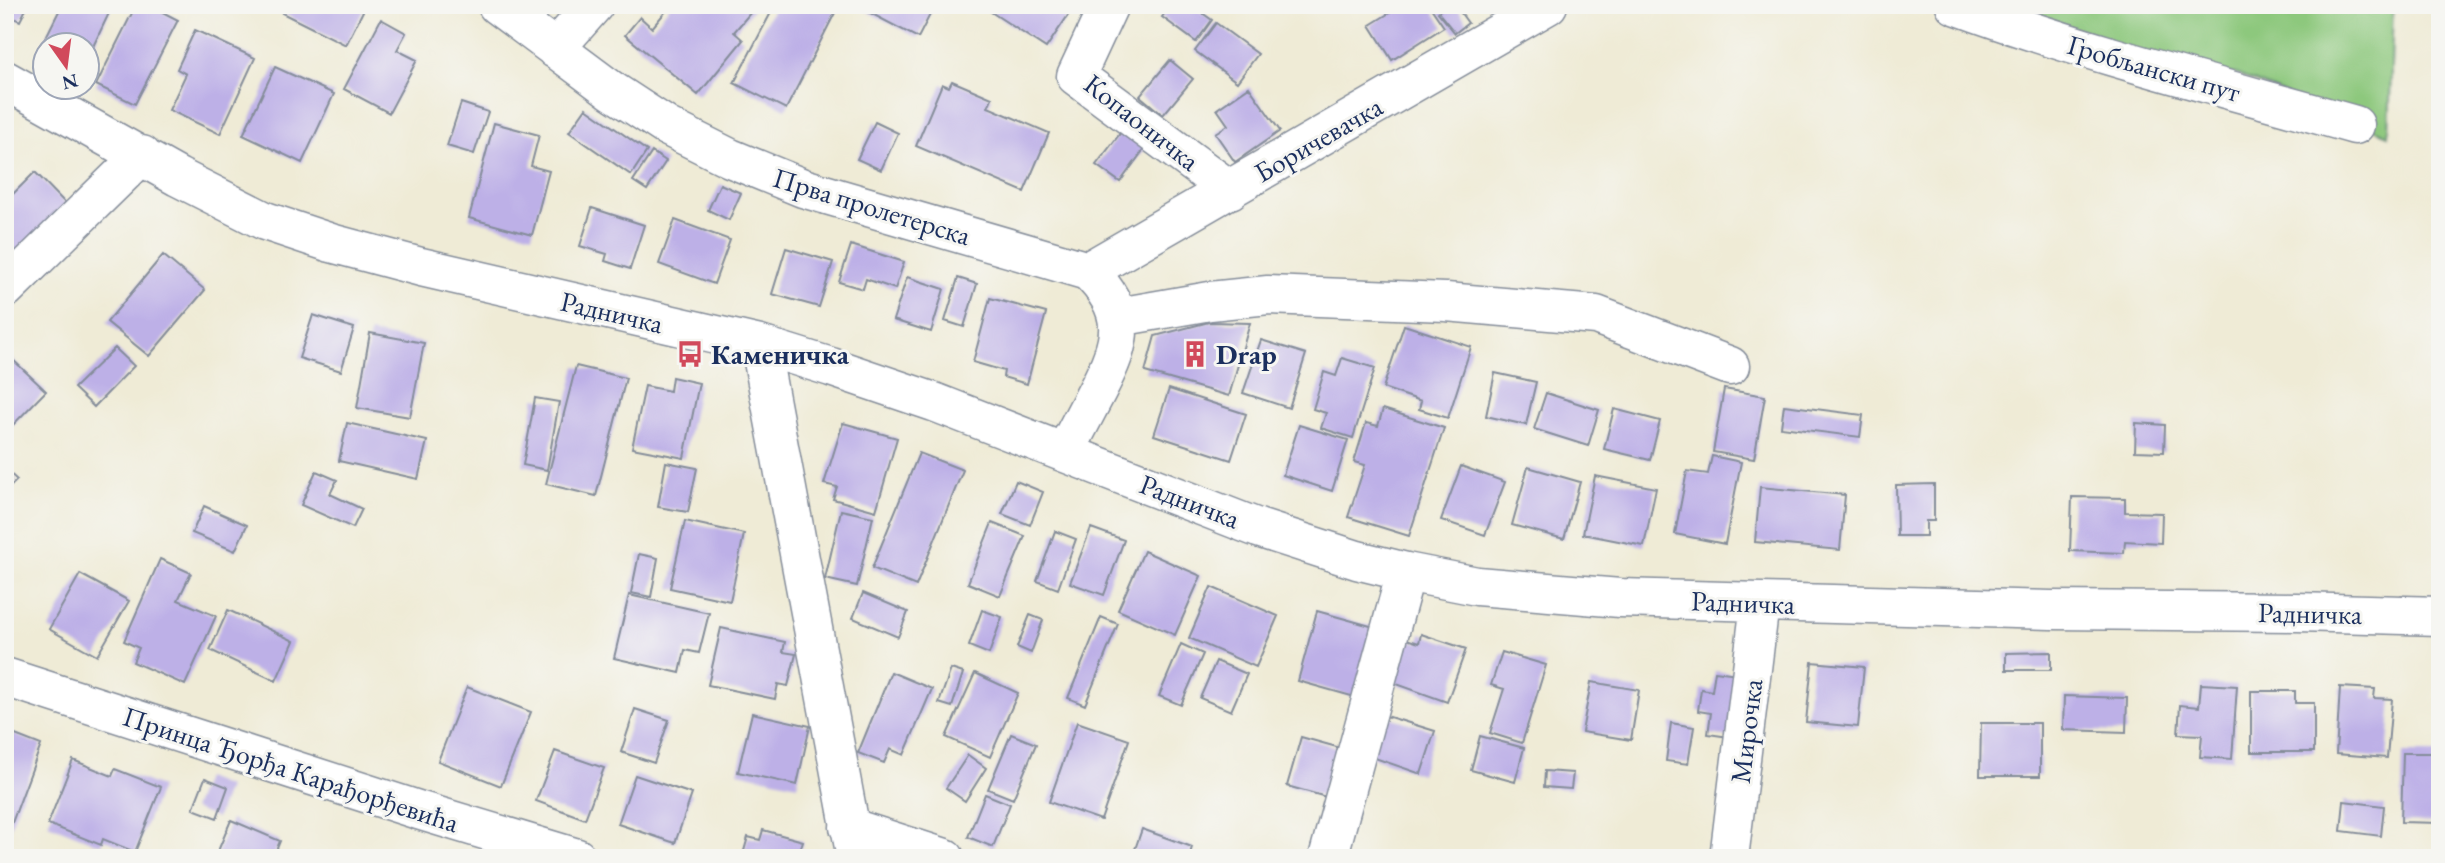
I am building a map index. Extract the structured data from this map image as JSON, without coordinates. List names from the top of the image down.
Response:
{
  "streets": {
    "street": [
      "Гробљански пут",
      "Копаоничка",
      "Боричевачка",
      "Прва пролетерска",
      "Радничка",
      "Мирочка",
      "Принца Ђорђа Карађорђевића"
    ]
  },
  "crossings": [
    ["Копаоничка", "Боричевачка"],
    ["Боричевачка", "Прва пролетерска"],
    ["Радничка", "Мирочка"]
  ],
  "places": {
    "bus stop": ["Каменичка"],
    "building": ["Drap"]
  },
  "north": "bottom"
}
